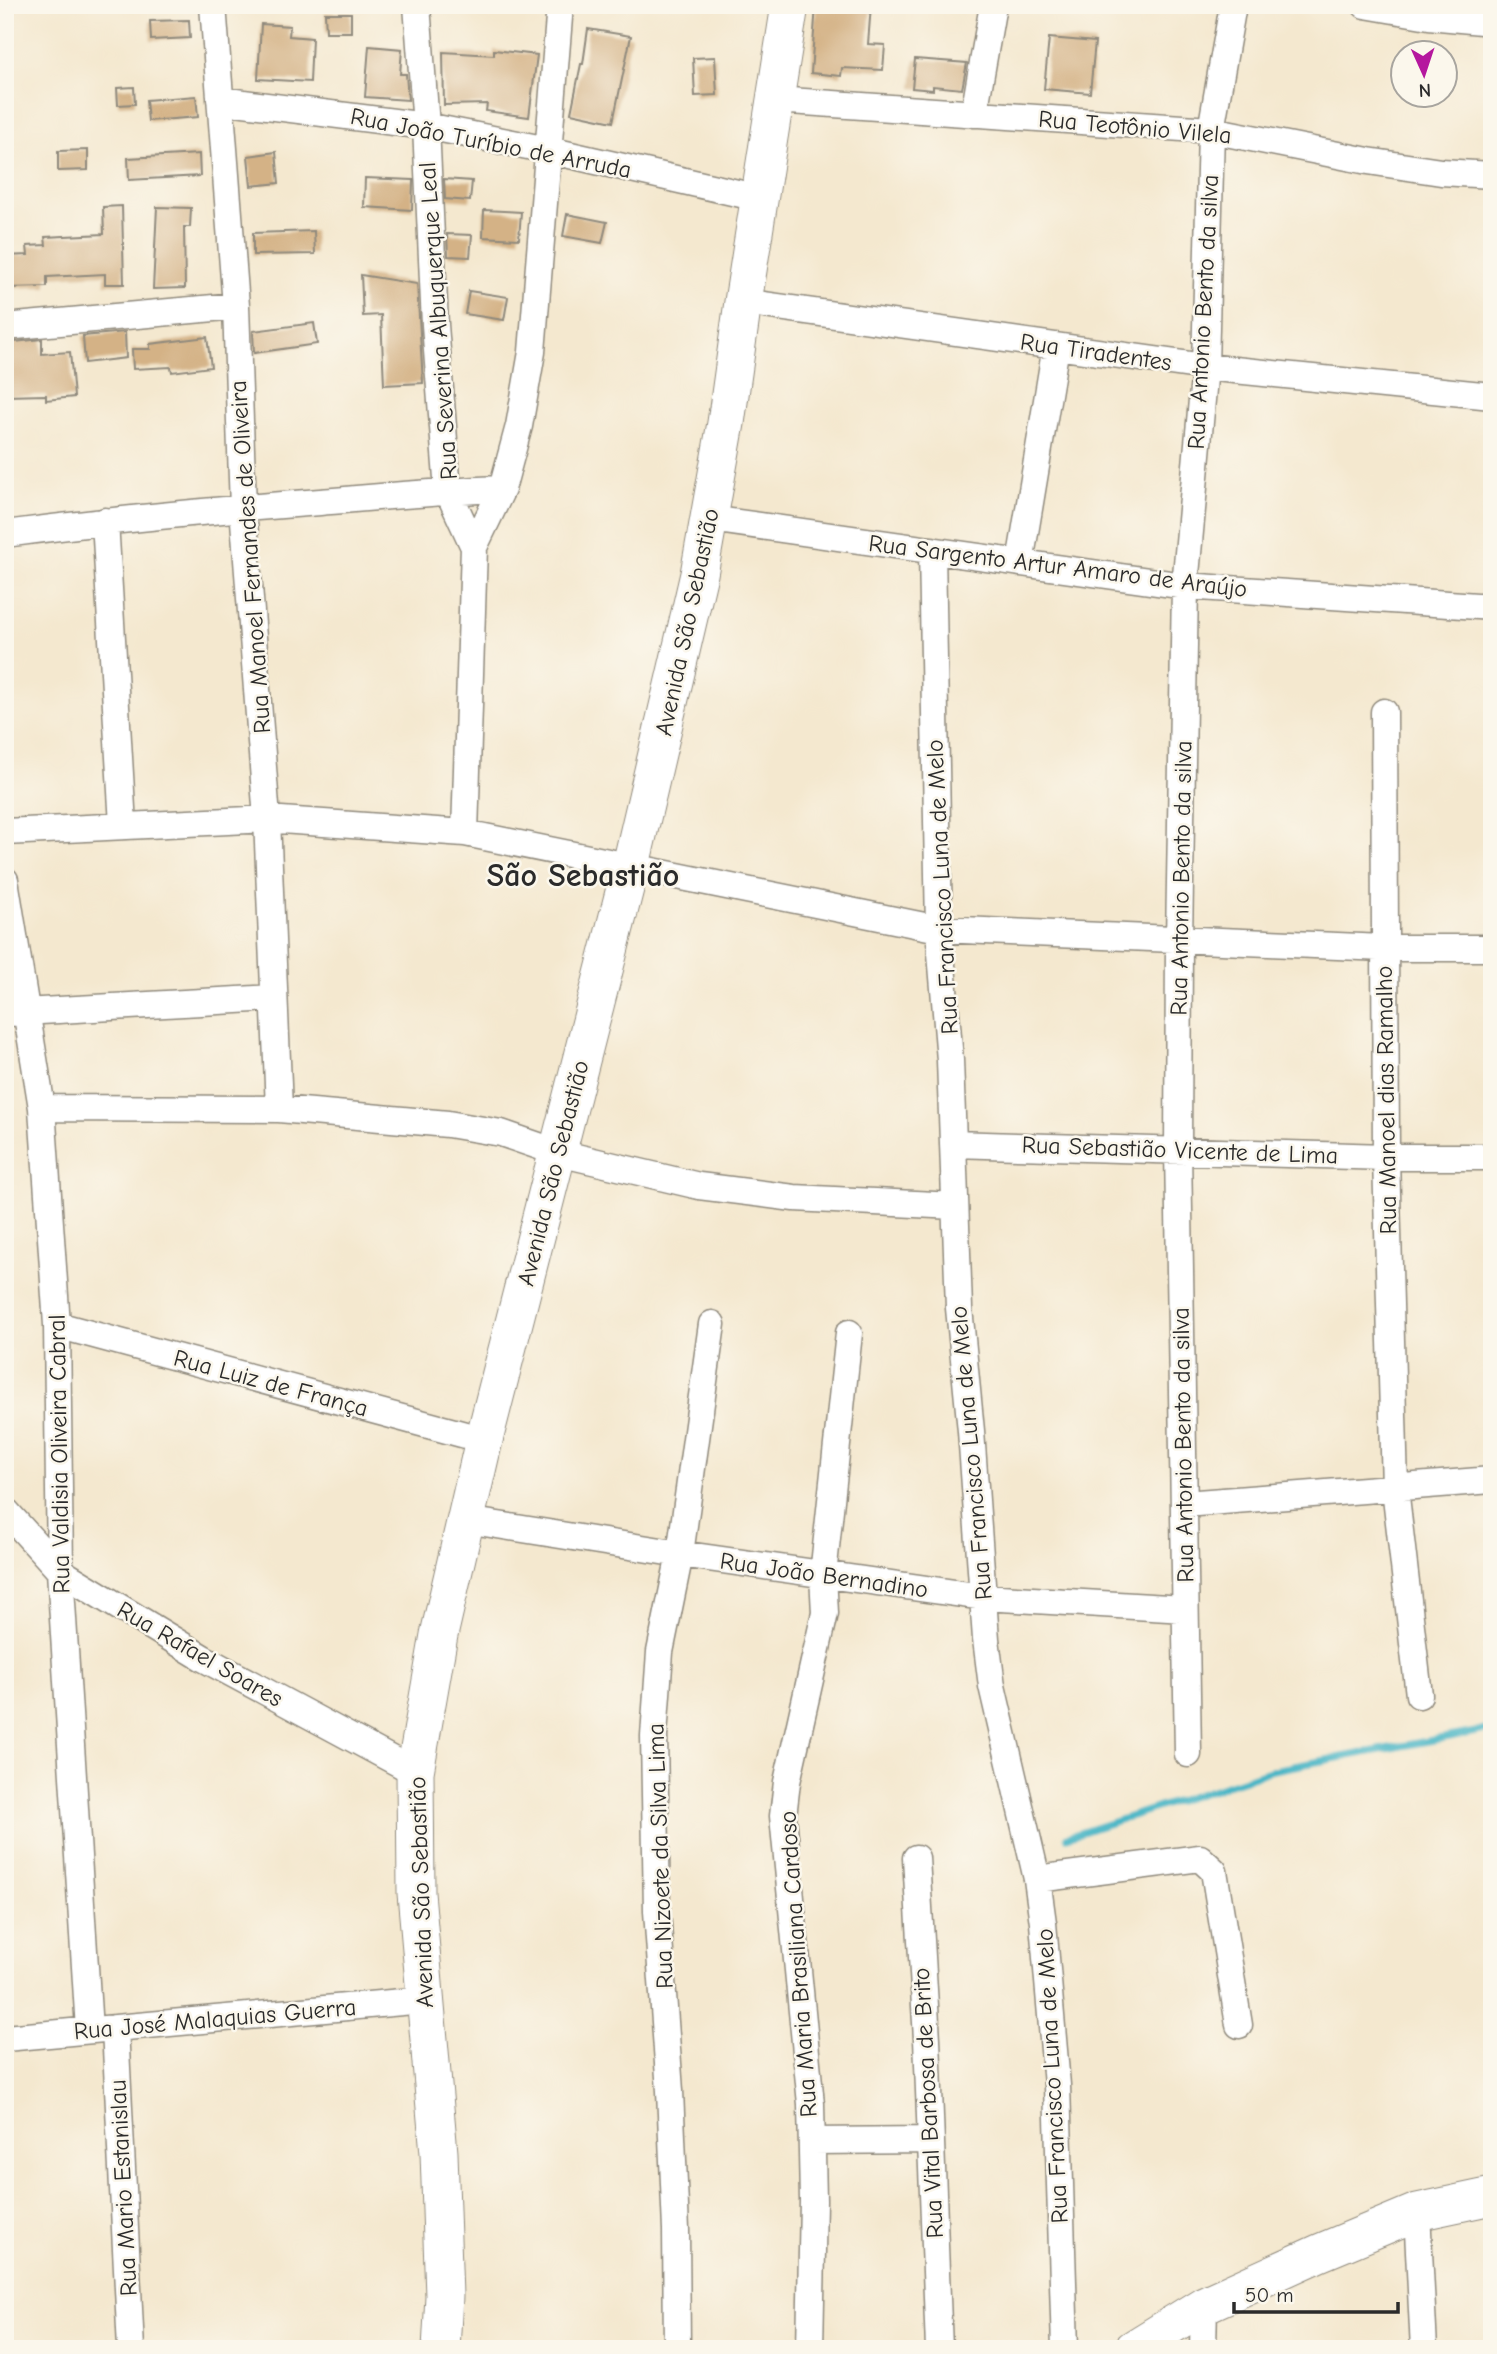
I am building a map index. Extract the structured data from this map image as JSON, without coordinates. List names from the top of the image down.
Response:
{
  "streets": {
    "main road": ["Avenida São Sebastião"],
    "street": [
      "Rua Teotônio Vilela",
      "Rua João Turíbio de Arruda",
      "Rua Antonio Bento da silva",
      "Rua Severina Albuquerque Leal",
      "Rua Tiradentes",
      "Rua Manoel Fernandes de Oliveira",
      "Rua Sargento Artur Amaro de Araújo",
      "Rua Francisco Luna de Melo",
      "Rua Manoel dias Ramalho",
      "Rua Sebastião Vicente de Lima",
      "Rua Luiz de França",
      "Rua Valdisia Oliveira Cabral",
      "Rua João Bernadino",
      "Rua Rafael Soares",
      "Rua Nizoete da Silva Lima",
      "Rua Maria Brasiliana Cardoso",
      "Rua José Malaquias Guerra",
      "Rua Vital Barbosa de Brito",
      "Rua Mario Estanislau"
    ]
  },
  "crossings": [
    ["Rua Teotônio Vilela", "Rua Antonio Bento da silva"],
    ["Rua Teotônio Vilela", "Avenida São Sebastião"],
    ["Rua João Turíbio de Arruda", "Rua Severina Albuquerque Leal"],
    ["Rua João Turíbio de Arruda", "Rua Manoel Fernandes de Oliveira"],
    ["Rua João Turíbio de Arruda", "Avenida São Sebastião"],
    ["Rua Antonio Bento da silva", "Rua Tiradentes"],
    ["Rua Antonio Bento da silva", "Rua Sargento Artur Amaro de Araújo"],
    ["Rua Antonio Bento da silva", "Rua Sebastião Vicente de Lima"],
    ["Rua Antonio Bento da silva", "Rua João Bernadino"],
    ["Rua Tiradentes", "Avenida São Sebastião"],
    ["Rua Sargento Artur Amaro de Araújo", "Avenida São Sebastião"],
    ["Rua Sargento Artur Amaro de Araújo", "Rua Francisco Luna de Melo"],
    ["Avenida São Sebastião", "Rua Luiz de França"],
    ["Avenida São Sebastião", "Rua João Bernadino"],
    ["Avenida São Sebastião", "Rua Rafael Soares"],
    ["Avenida São Sebastião", "Rua José Malaquias Guerra"],
    ["Rua Francisco Luna de Melo", "Rua Sebastião Vicente de Lima"],
    ["Rua Francisco Luna de Melo", "Rua João Bernadino"],
    ["Rua Manoel dias Ramalho", "Rua Sebastião Vicente de Lima"],
    ["Rua Luiz de França", "Rua Valdisia Oliveira Cabral"],
    ["Rua Valdisia Oliveira Cabral", "Rua Rafael Soares"],
    ["Rua Valdisia Oliveira Cabral", "Rua José Malaquias Guerra"],
    ["Rua Valdisia Oliveira Cabral", "Rua Mario Estanislau"],
    ["Rua João Bernadino", "Rua Nizoete da Silva Lima"],
    ["Rua João Bernadino", "Rua Maria Brasiliana Cardoso"],
    ["Rua José Malaquias Guerra", "Rua Mario Estanislau"]
  ],
  "districts": ["São Sebastião"],
  "scale_bar": "50 m",
  "north": "bottom"
}
